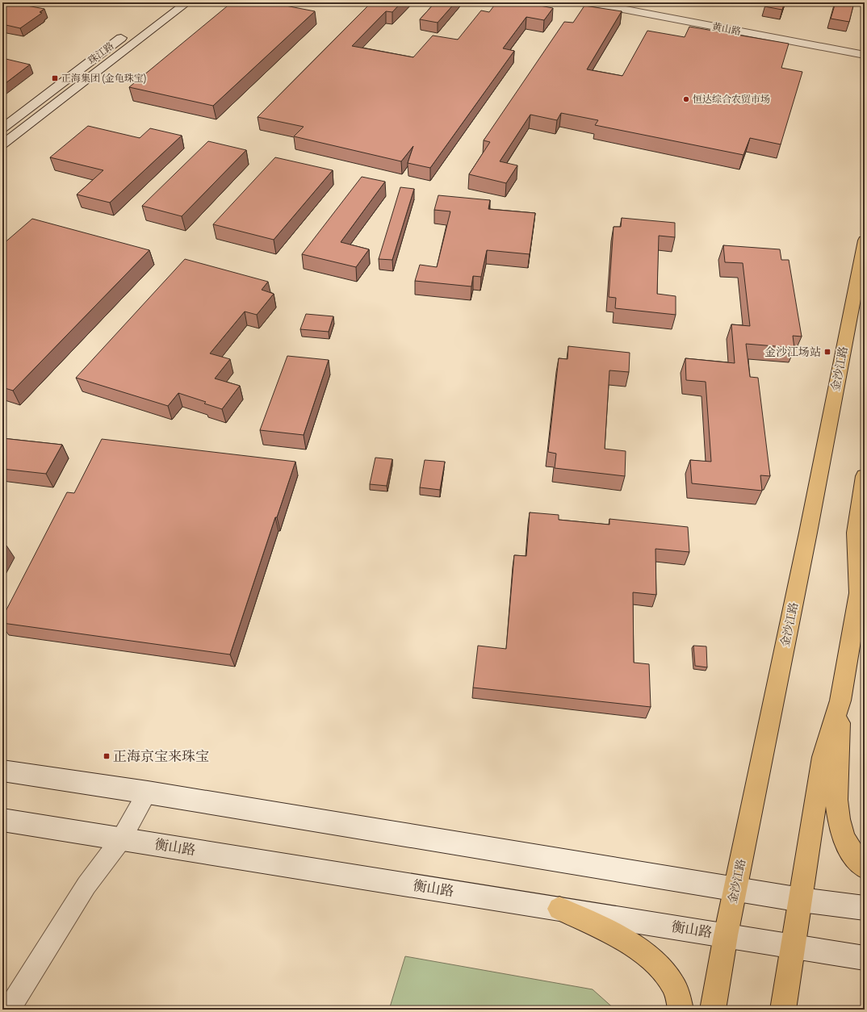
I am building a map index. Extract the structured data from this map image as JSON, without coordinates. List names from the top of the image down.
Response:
{
  "streets": {
    "main road": [
      "黄山路",
      "珠江路",
      "金沙江路",
      "衡山路"
    ]
  },
  "crossings": [
    ["金沙江路", "衡山路"]
  ],
  "places": {
    "transit": ["正海集团 (金龟珠宝)", "金沙江场站", "正海京宝来珠宝"],
    "other": ["恒达综合农贸市场"]
  }
}
